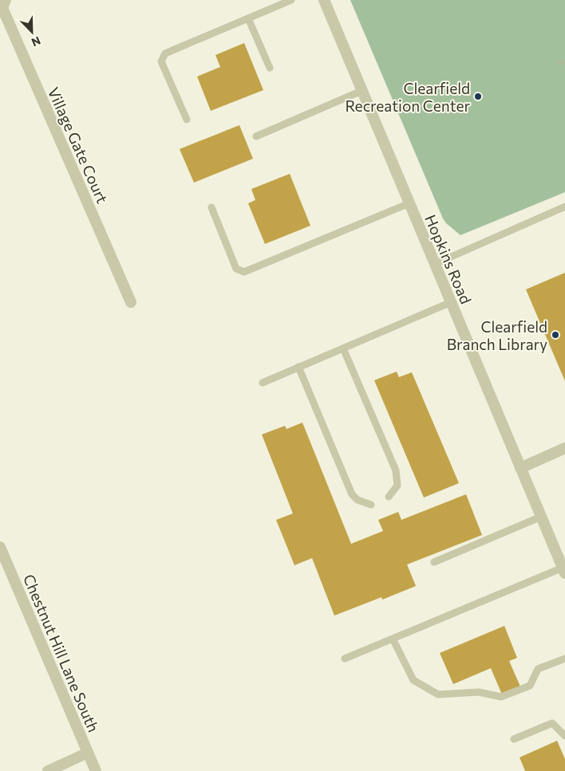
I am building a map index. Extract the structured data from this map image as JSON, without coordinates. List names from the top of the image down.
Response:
{
  "streets": {
    "street": ["Village Gate Court", "Hopkins Road", "Chestnut Hill Lane South"]
  },
  "places": ["Clearfield Recreation Center", "Clearfield Branch Library"],
  "north": "bottom right"
}
